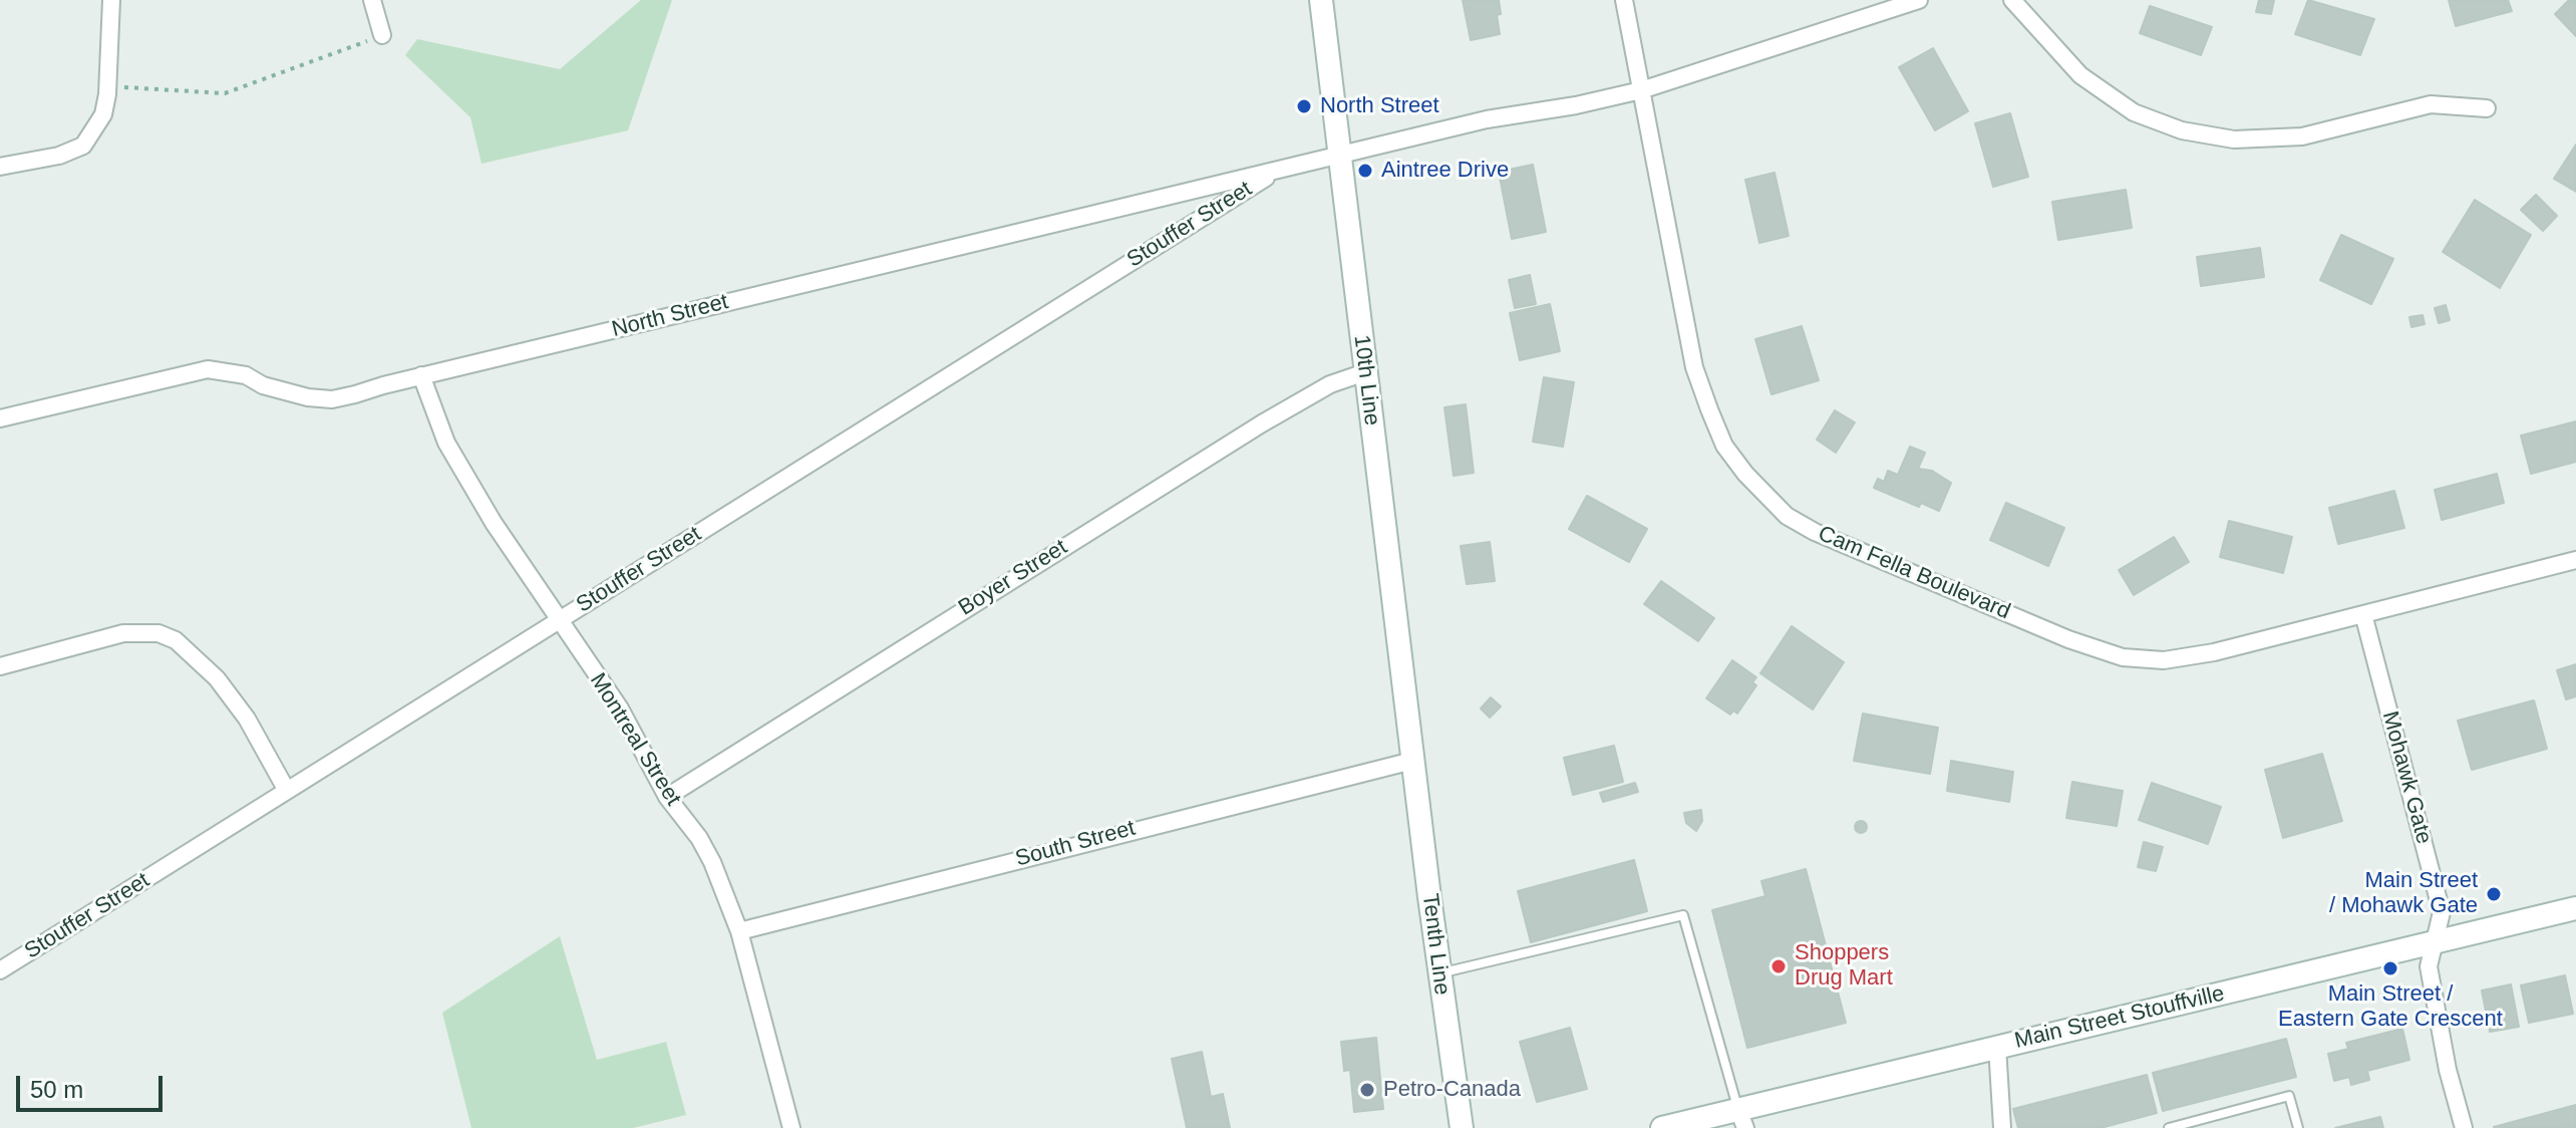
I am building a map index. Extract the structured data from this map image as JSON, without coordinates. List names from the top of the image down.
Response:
{
  "streets": {
    "main road": ["10th Line", "Tenth Line", "Main Street Stouffville"],
    "street": [
      "Stouffer Street",
      "North Street",
      "Cam Fella Boulevard",
      "Boyer Street",
      "Montreal Street",
      "Mohawk Gate",
      "South Street"
    ]
  },
  "crossings": [
    ["Stouffer Street", "North Street"],
    ["Stouffer Street", "Montreal Street"],
    ["North Street", "10th Line"],
    ["North Street", "Montreal Street"],
    ["10th Line", "Boyer Street"],
    ["10th Line", "South Street"],
    ["10th Line", "Tenth Line"],
    ["Cam Fella Boulevard", "Mohawk Gate"],
    ["Boyer Street", "Montreal Street"],
    ["Montreal Street", "South Street"],
    ["Mohawk Gate", "Main Street Stouffville"],
    ["South Street", "Tenth Line"]
  ],
  "places": [
    "North Street",
    "Aintree Drive",
    "Main Street / Mohawk Gate",
    "Shoppers Drug Mart",
    "Main Street / Eastern Gate Crescent",
    "Petro-Canada"
  ],
  "scale_bar": "50 m"
}
